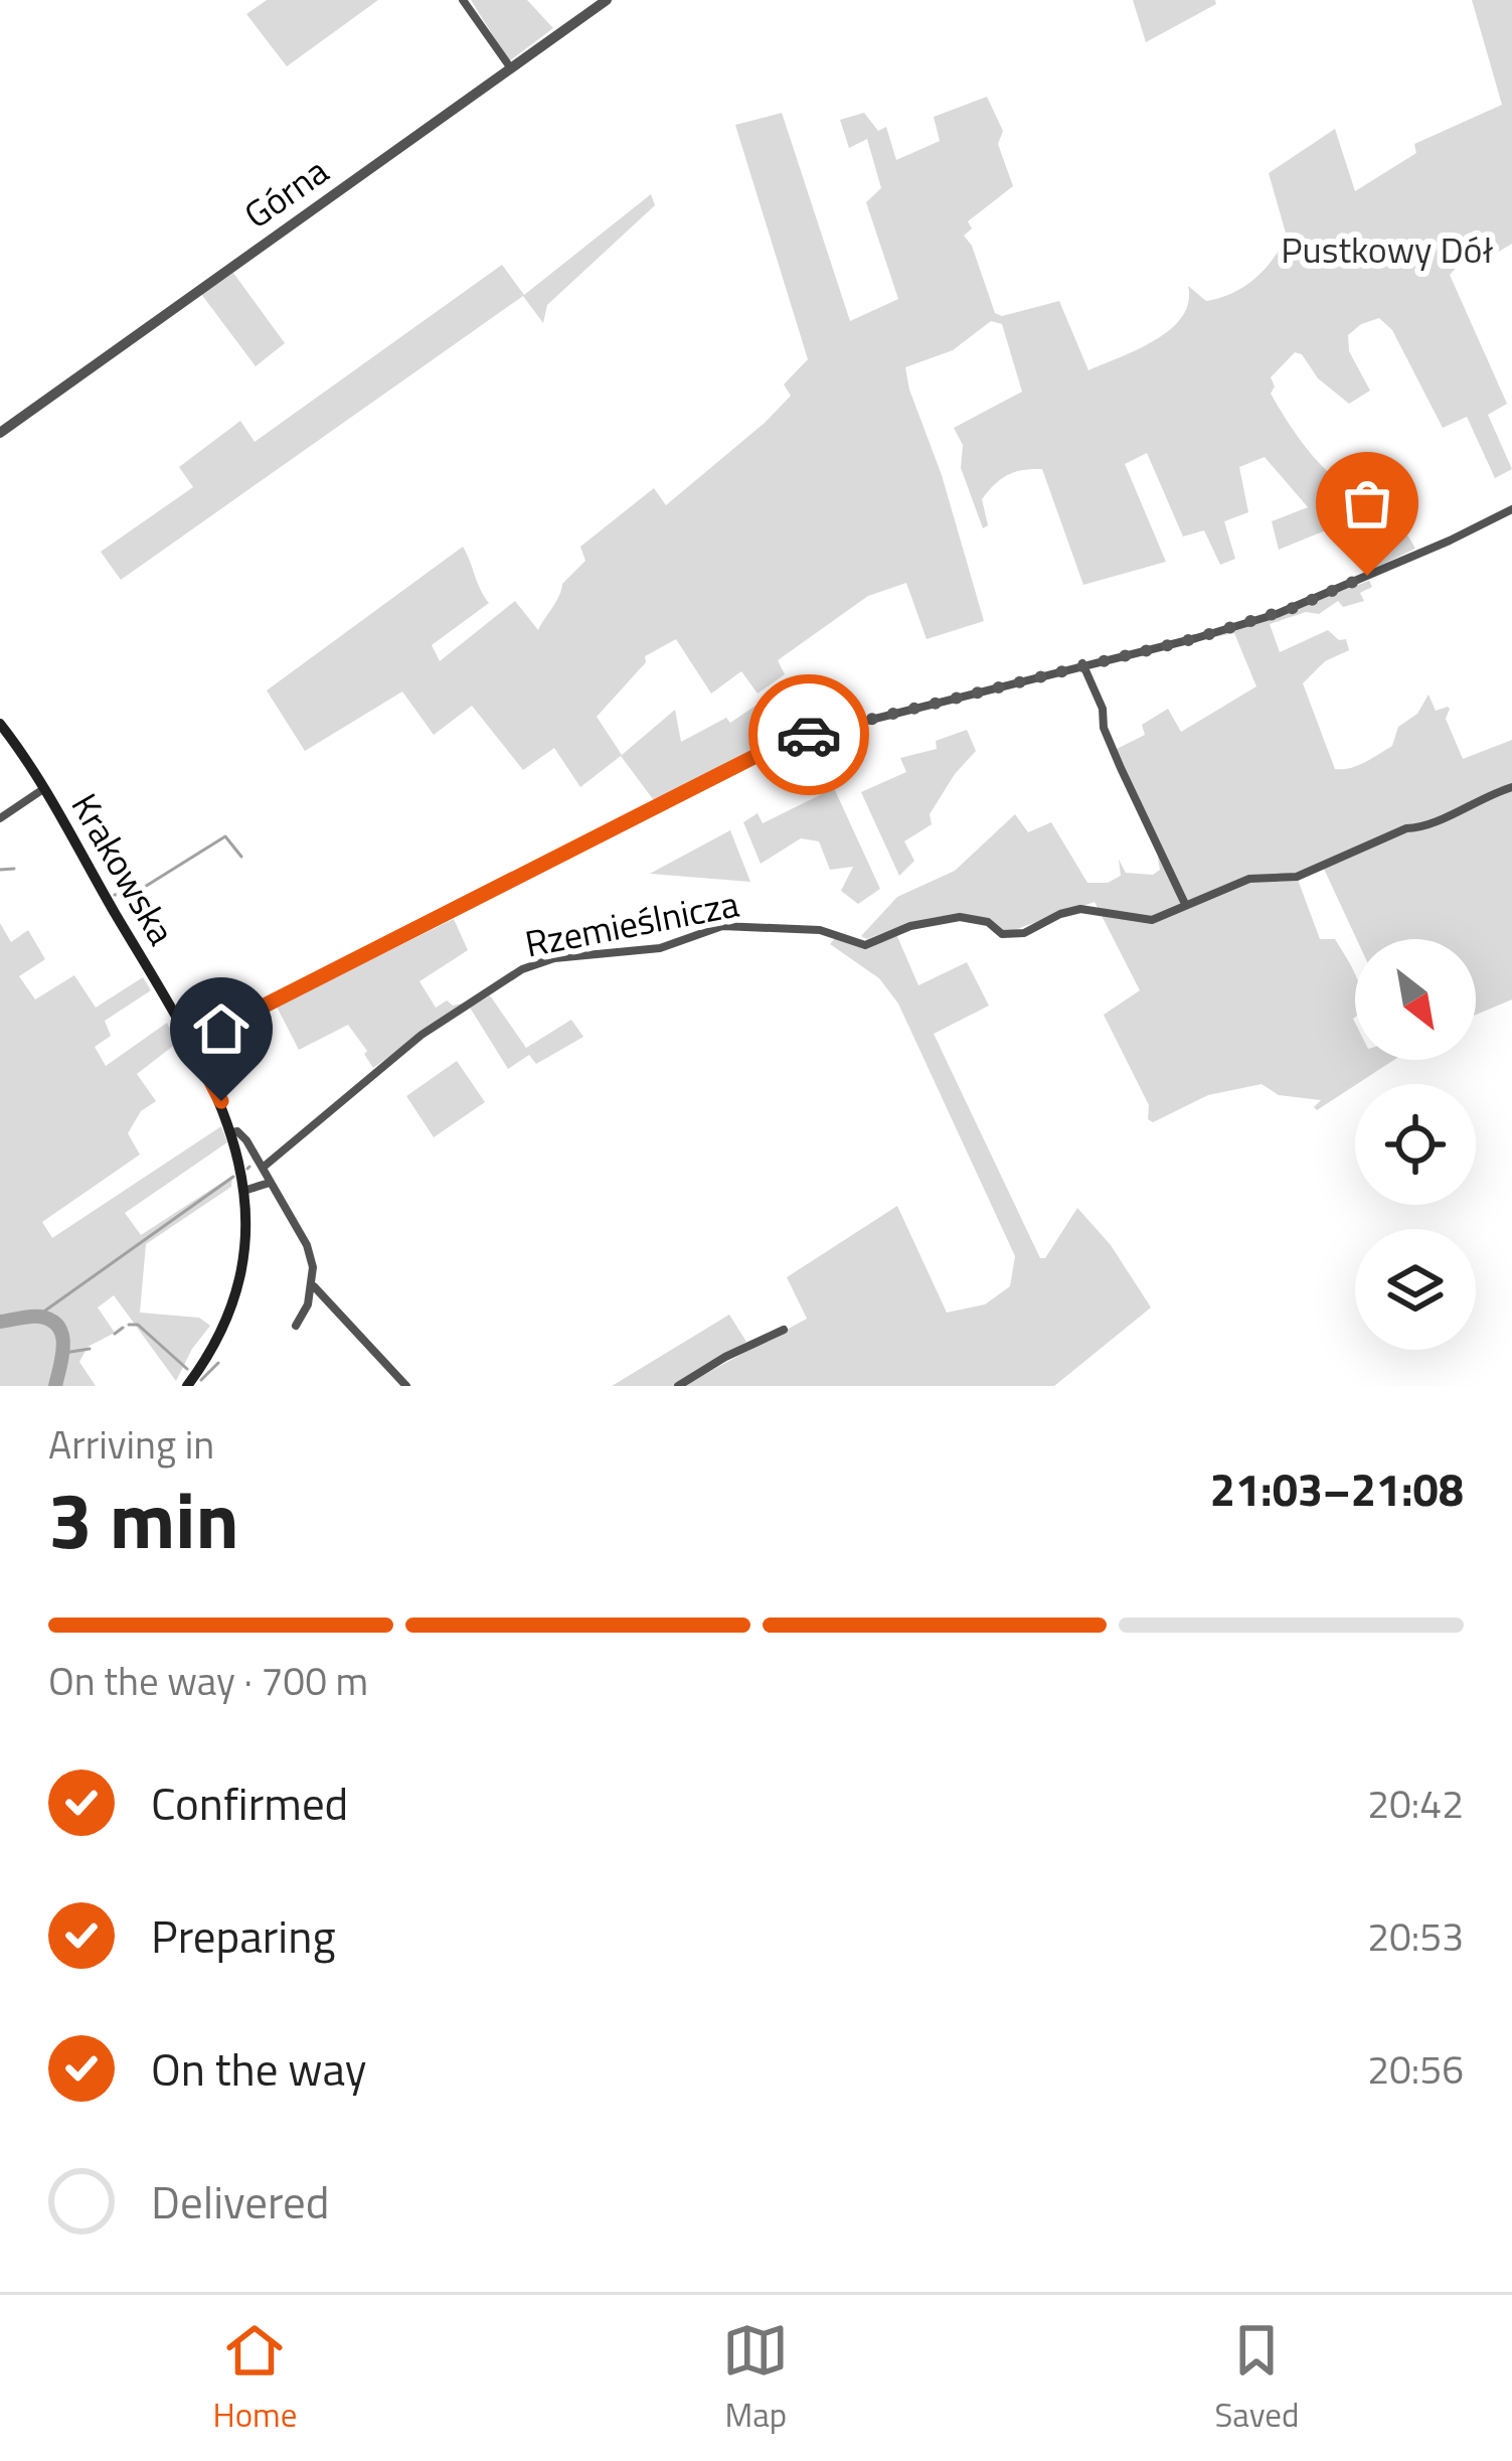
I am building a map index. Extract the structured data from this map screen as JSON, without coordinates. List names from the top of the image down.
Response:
{
  "streets": {
    "main road": ["Krakowska"],
    "street": ["Górna", "Rzemieślnicza"]
  },
  "parks": ["Pustkowy Dół"],
  "north": "bottom right",
  "page": {
    "heading": ["3 min", "Arriving in", "21:03–21:08"],
    "bar": "On the way · 700 m",
    "list": [
      ["Confirmed", "20:42"],
      ["Preparing", "20:53"],
      ["On the way", "20:56"],
      "Delivered"
    ],
    "tabs": ["Home", "Map", "Saved"]
  }
}
